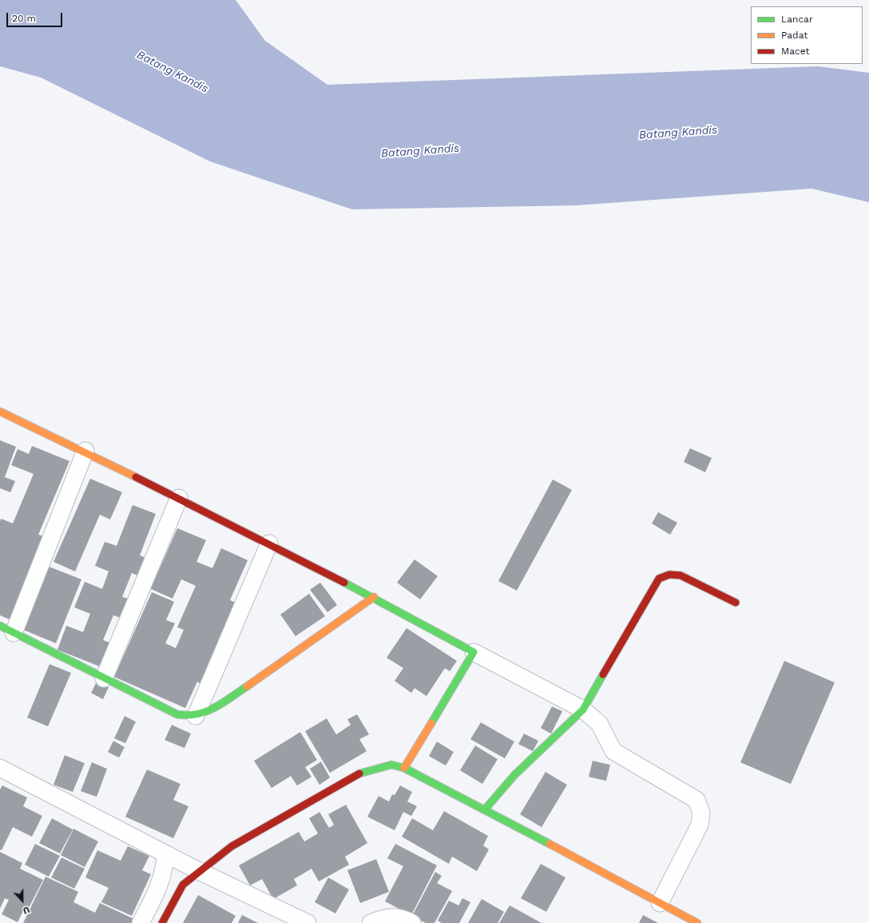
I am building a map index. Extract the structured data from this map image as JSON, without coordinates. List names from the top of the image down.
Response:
{
  "water": ["Batang Kandis"],
  "legend": ["Lancar", "Padat", "Macet"],
  "scale_bar": "20 m",
  "north": "bottom"
}
